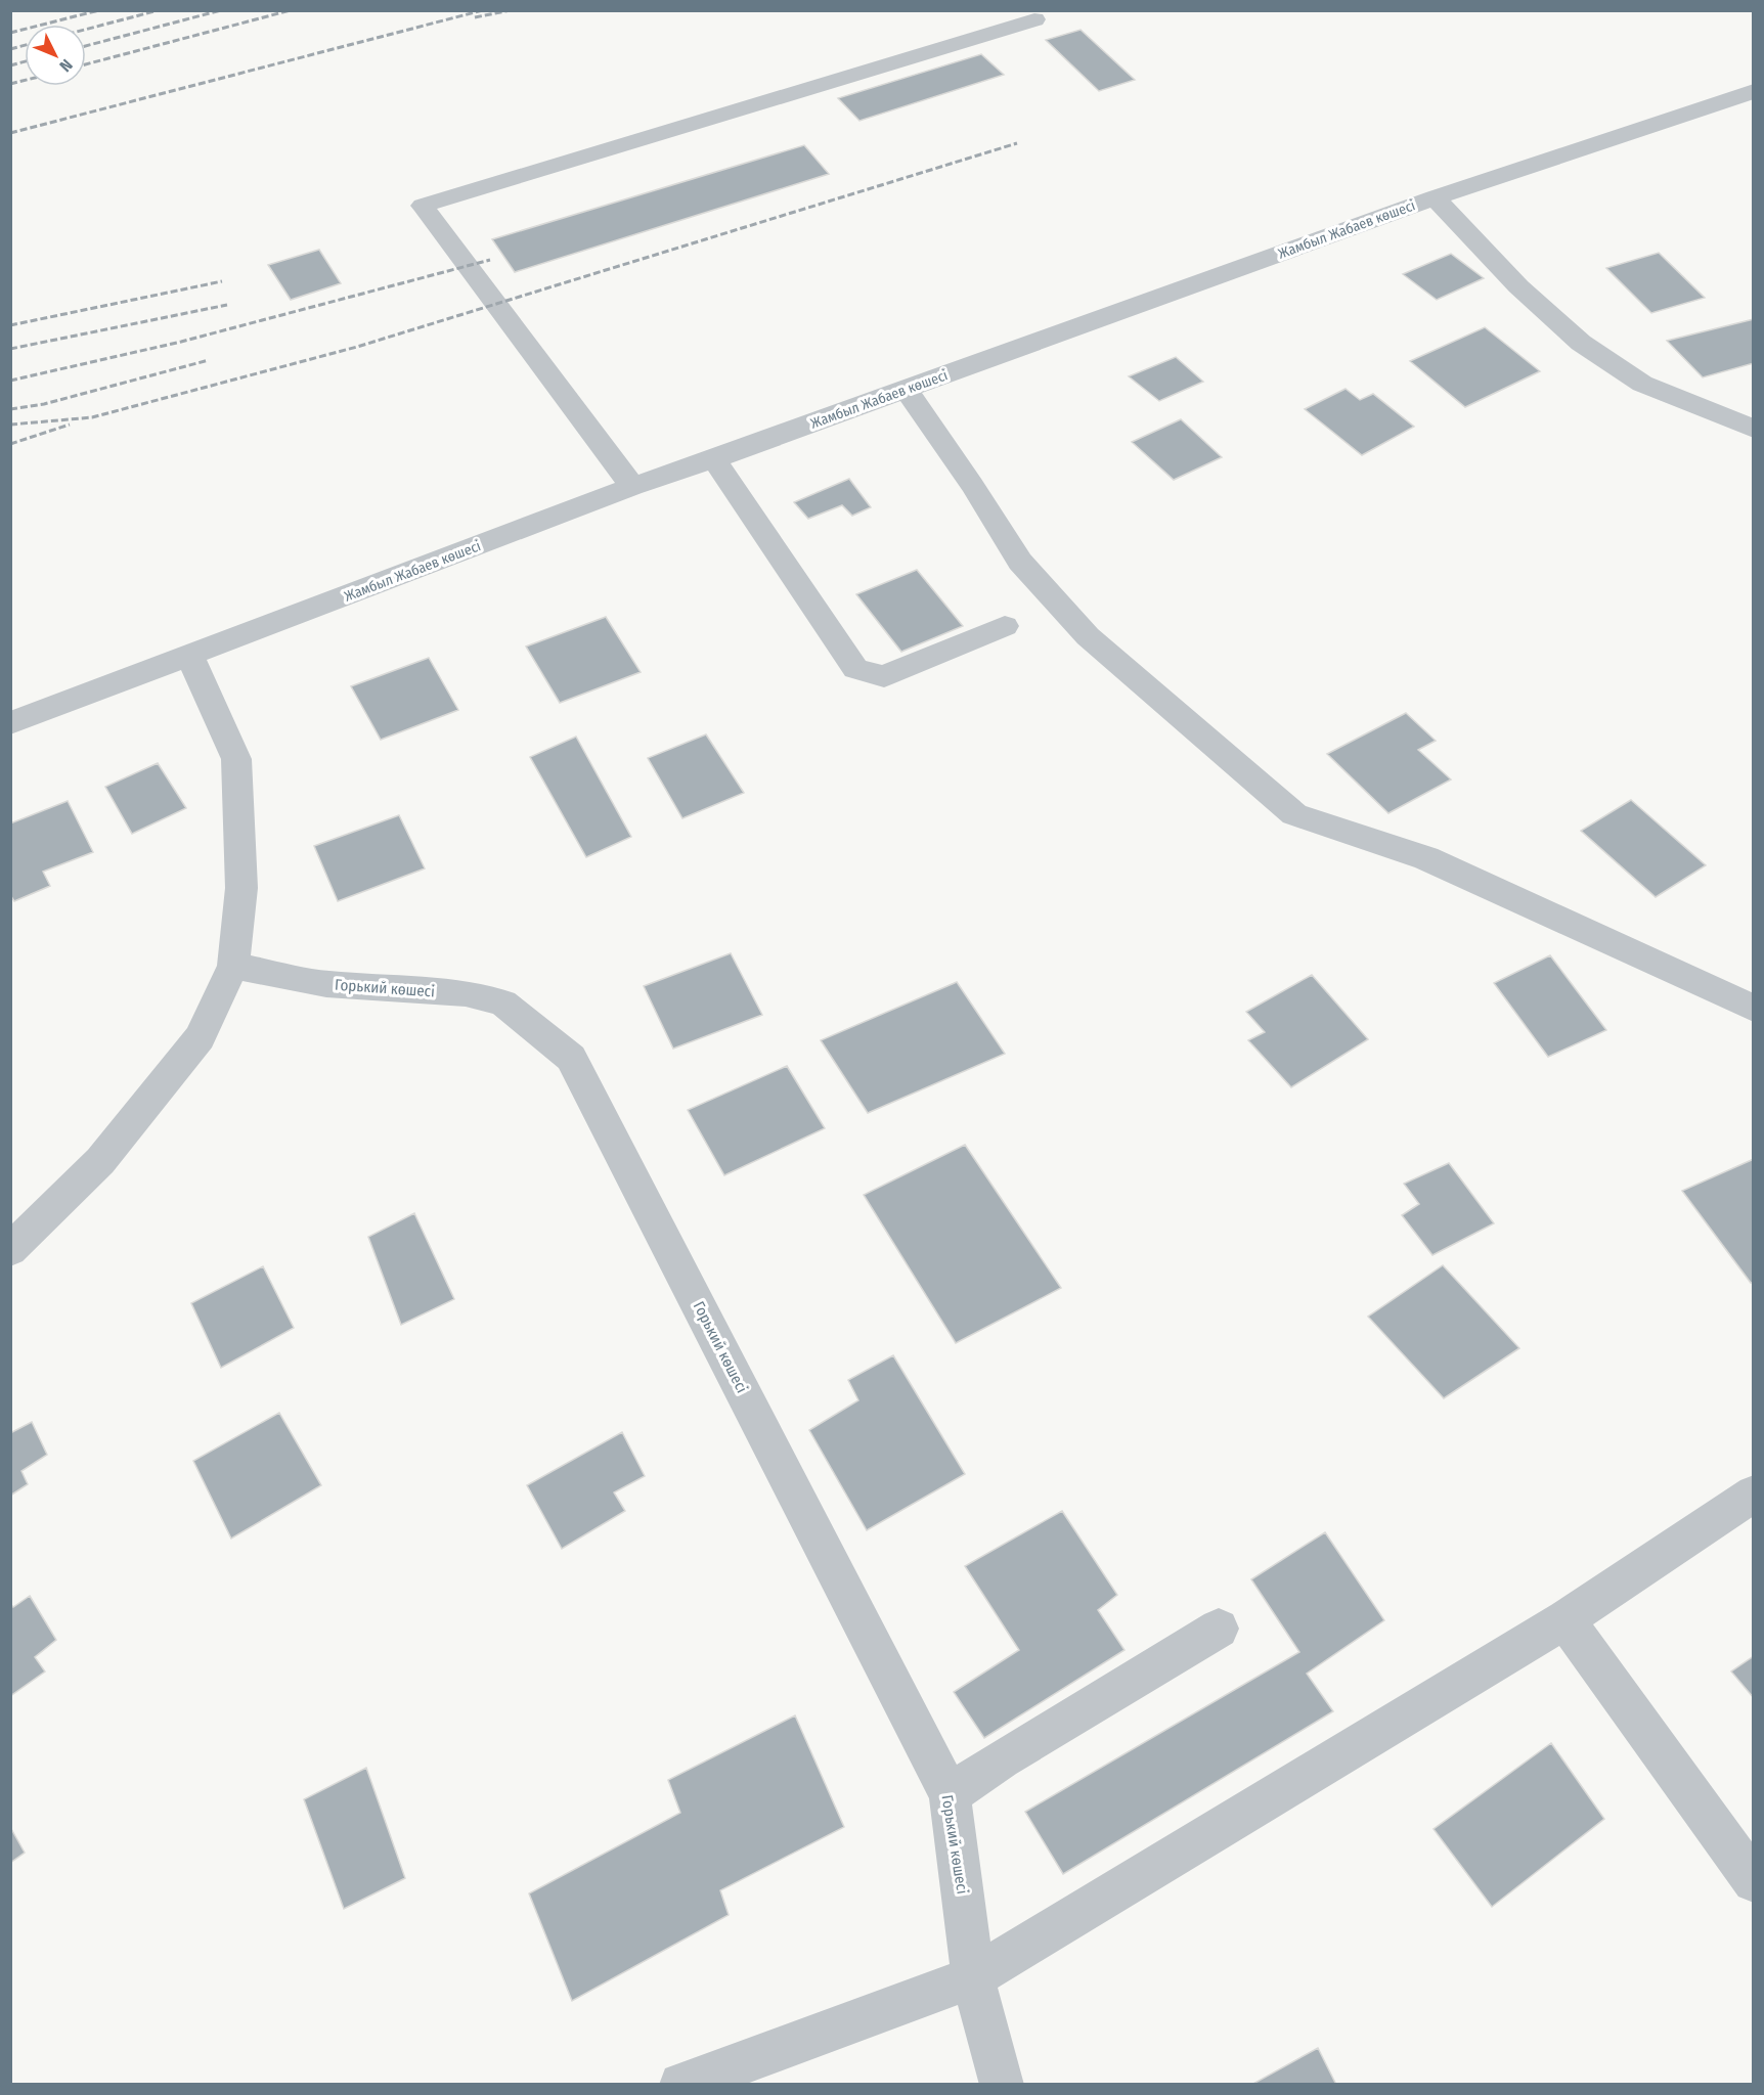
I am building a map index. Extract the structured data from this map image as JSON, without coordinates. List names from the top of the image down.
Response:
{
  "streets": {
    "street": ["Жамбыл Жабаев көшесі", "Горький көшесі"]
  },
  "north": "bottom right"
}
